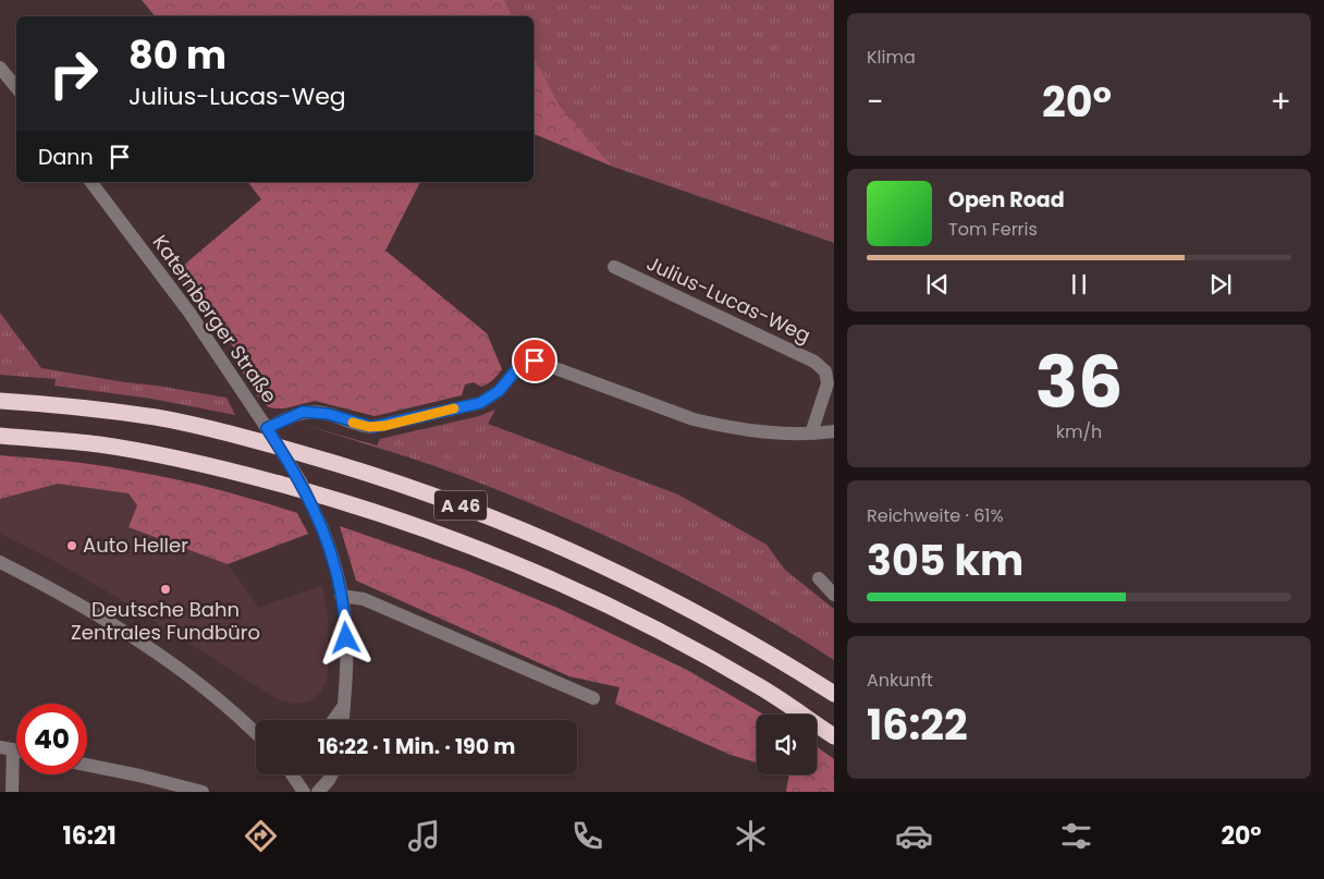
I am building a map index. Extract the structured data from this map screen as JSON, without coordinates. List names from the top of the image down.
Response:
{
  "streets": {
    "highway": ["A 46"],
    "street": ["Julius-Lucas-Weg", "Katernberger Straße"]
  },
  "places": ["Auto Heller", "Deutsche Bahn Zentrales Fundbüro"],
  "page": {
    "tile": [
      "Klima",
      ["36", "km/h"],
      ["Reichweite · 61%", "305 km"],
      ["Ankunft", "16:22"]
    ],
    "turn": ["80 m", "Julius-Lucas-Weg"],
    "heat": ["−", "20°", "+"],
    "then": "Dann",
    "song": ["Open Road", "Tom Ferris"],
    "limit": "40",
    "trip": "16:22 · 1 Min. · 190 m",
    "tabs": ["16:21", "20°"]
  }
}
